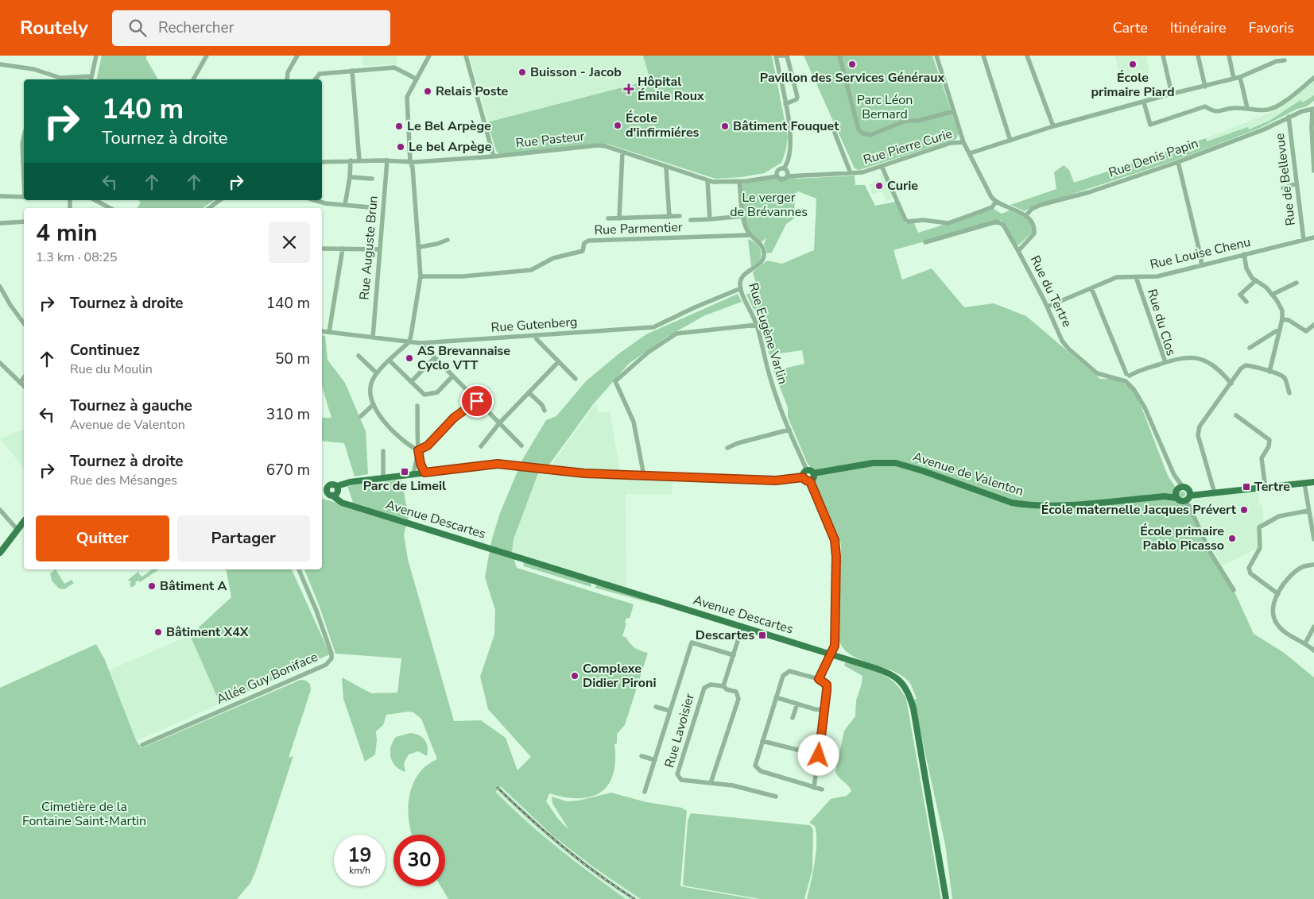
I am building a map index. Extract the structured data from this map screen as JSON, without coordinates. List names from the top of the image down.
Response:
{
  "streets": {
    "main road": ["Avenue de Valenton", "Avenue Descartes"],
    "street": [
      "Rue Pasteur",
      "Rue Pierre Curie",
      "Rue Denis Papin",
      "Rue de Bellevue",
      "Rue Parmentier",
      "Rue Auguste Brun",
      "Rue Louise Chenu",
      "Rue du Tertre",
      "Rue du Clos",
      "Rue Gutenberg",
      "Rue Eugène Varlin",
      "Allée Guy Boniface",
      "Rue Lavoisier"
    ]
  },
  "crossings": [
    ["Rue Pasteur", "Rue Pierre Curie"],
    ["Rue Pasteur", "Rue Auguste Brun"],
    ["Rue Denis Papin", "Rue de Bellevue"],
    ["Rue Denis Papin", "Rue du Tertre"],
    ["Rue de Bellevue", "Rue Louise Chenu"],
    ["Rue Parmentier", "Rue Eugène Varlin"],
    ["Rue Auguste Brun", "Rue Gutenberg"],
    ["Rue Louise Chenu", "Rue du Tertre"],
    ["Rue Louise Chenu", "Rue du Clos"],
    ["Rue du Tertre", "Avenue de Valenton"],
    ["Rue Gutenberg", "Rue Eugène Varlin"],
    ["Rue Eugène Varlin", "Avenue de Valenton"]
  ],
  "parks": ["Parc Léon Bernard", "Le verger de Brévannes", "Cimetière de la Fontaine Saint-Martin"],
  "places": {
    "other": [
      "Pavillon des Services Généraux",
      "École primaire Piard",
      "Buisson - Jacob",
      "Relais Poste",
      "École d'infirmiéres",
      "Le Bel Arpège",
      "Bâtiment Fouquet",
      "Le bel Arpège",
      "Curie",
      "AS Brevannaise Cyclo VTT",
      "École maternelle Jacques Prévert",
      "École primaire Pablo Picasso",
      "Bâtiment A",
      "Bâtiment X4X",
      "Complexe Didier Pironi"
    ],
    "health": ["Hôpital Émile Roux"],
    "transit": ["Parc de Limeil", "Tertre", "Descartes"]
  },
  "page": {
    "header": "Routely",
    "search": "Rechercher",
    "nav": ["Carte", "Itinéraire", "Favoris"],
    "turn": ["140 m", "Tournez à droite"],
    "heading": ["4 min", "1.3 km · 08:25"],
    "list": [
      {
        "name": "Tournez à droite",
        "value": "140 m"
      },
      {
        "name": "Continuez",
        "note": "Rue du Moulin",
        "value": "50 m"
      },
      {
        "name": "Tournez à gauche",
        "note": "Avenue de Valenton",
        "value": "310 m"
      },
      {
        "name": "Tournez à droite",
        "note": "Rue des Mésanges",
        "value": "670 m"
      }
    ],
    "buttons": ["Quitter", "Partager"],
    "speed": "19 km/h",
    "limit": "30"
  }
}
